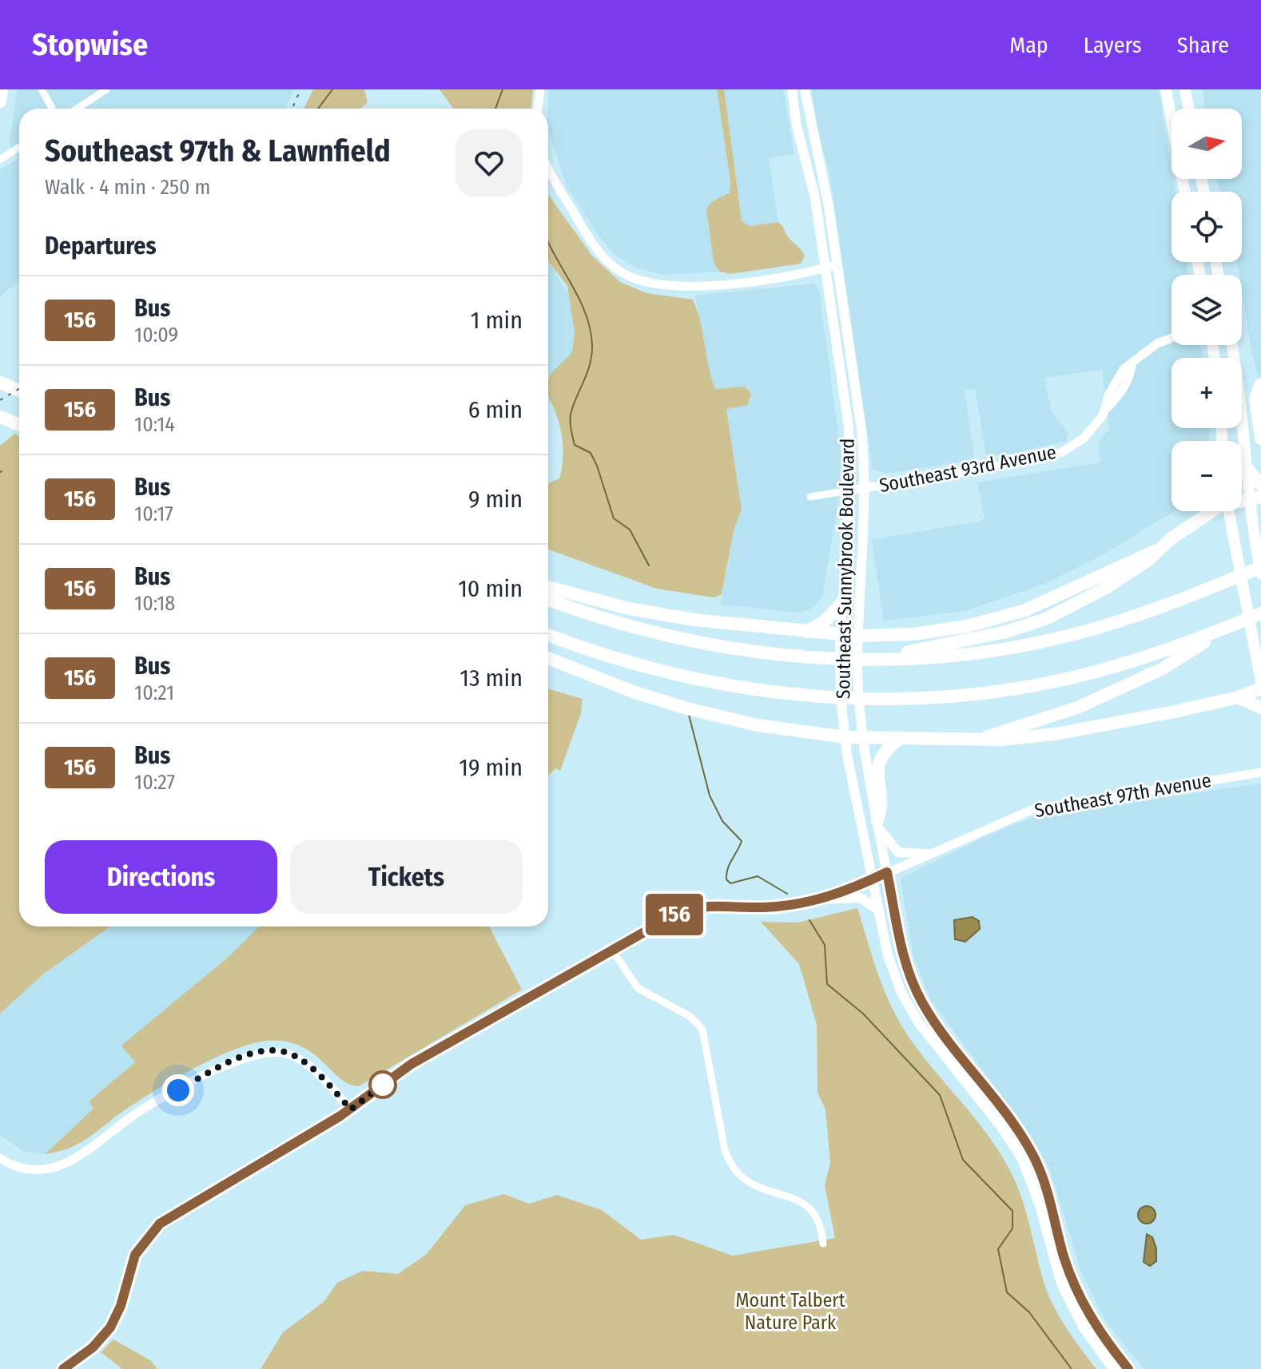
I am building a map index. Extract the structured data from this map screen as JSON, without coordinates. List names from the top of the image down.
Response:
{
  "streets": {
    "main road": ["Southeast Sunnybrook Boulevard"],
    "street": ["Southeast 93rd Avenue", "Southeast 97th Avenue"]
  },
  "crossings": [
    ["Southeast 93rd Avenue", "Southeast Sunnybrook Boulevard"],
    ["Southeast Sunnybrook Boulevard", "Southeast 97th Avenue"]
  ],
  "parks": ["Mount Talbert Nature Park"],
  "lines": ["bus line 156"],
  "north": "right",
  "page": {
    "header": "Stopwise",
    "nav": ["Map", "Layers", "Share"],
    "on_map": "156",
    "map_buttons": ["+", "−"],
    "heading": [
      ["Southeast 97th & Lawnfield", "Walk · 4 min · 250 m"],
      "Departures"
    ],
    "list": [
      {
        "mark": "156",
        "name": "Bus",
        "note": "10:09",
        "value": "1 min"
      },
      {
        "mark": "156",
        "name": "Bus",
        "note": "10:14",
        "value": "6 min"
      },
      {
        "mark": "156",
        "name": "Bus",
        "note": "10:17",
        "value": "9 min"
      },
      {
        "mark": "156",
        "name": "Bus",
        "note": "10:18",
        "value": "10 min"
      },
      {
        "mark": "156",
        "name": "Bus",
        "note": "10:21",
        "value": "13 min"
      },
      {
        "mark": "156",
        "name": "Bus",
        "note": "10:27",
        "value": "19 min"
      }
    ],
    "buttons": ["Directions", "Tickets"]
  }
}
